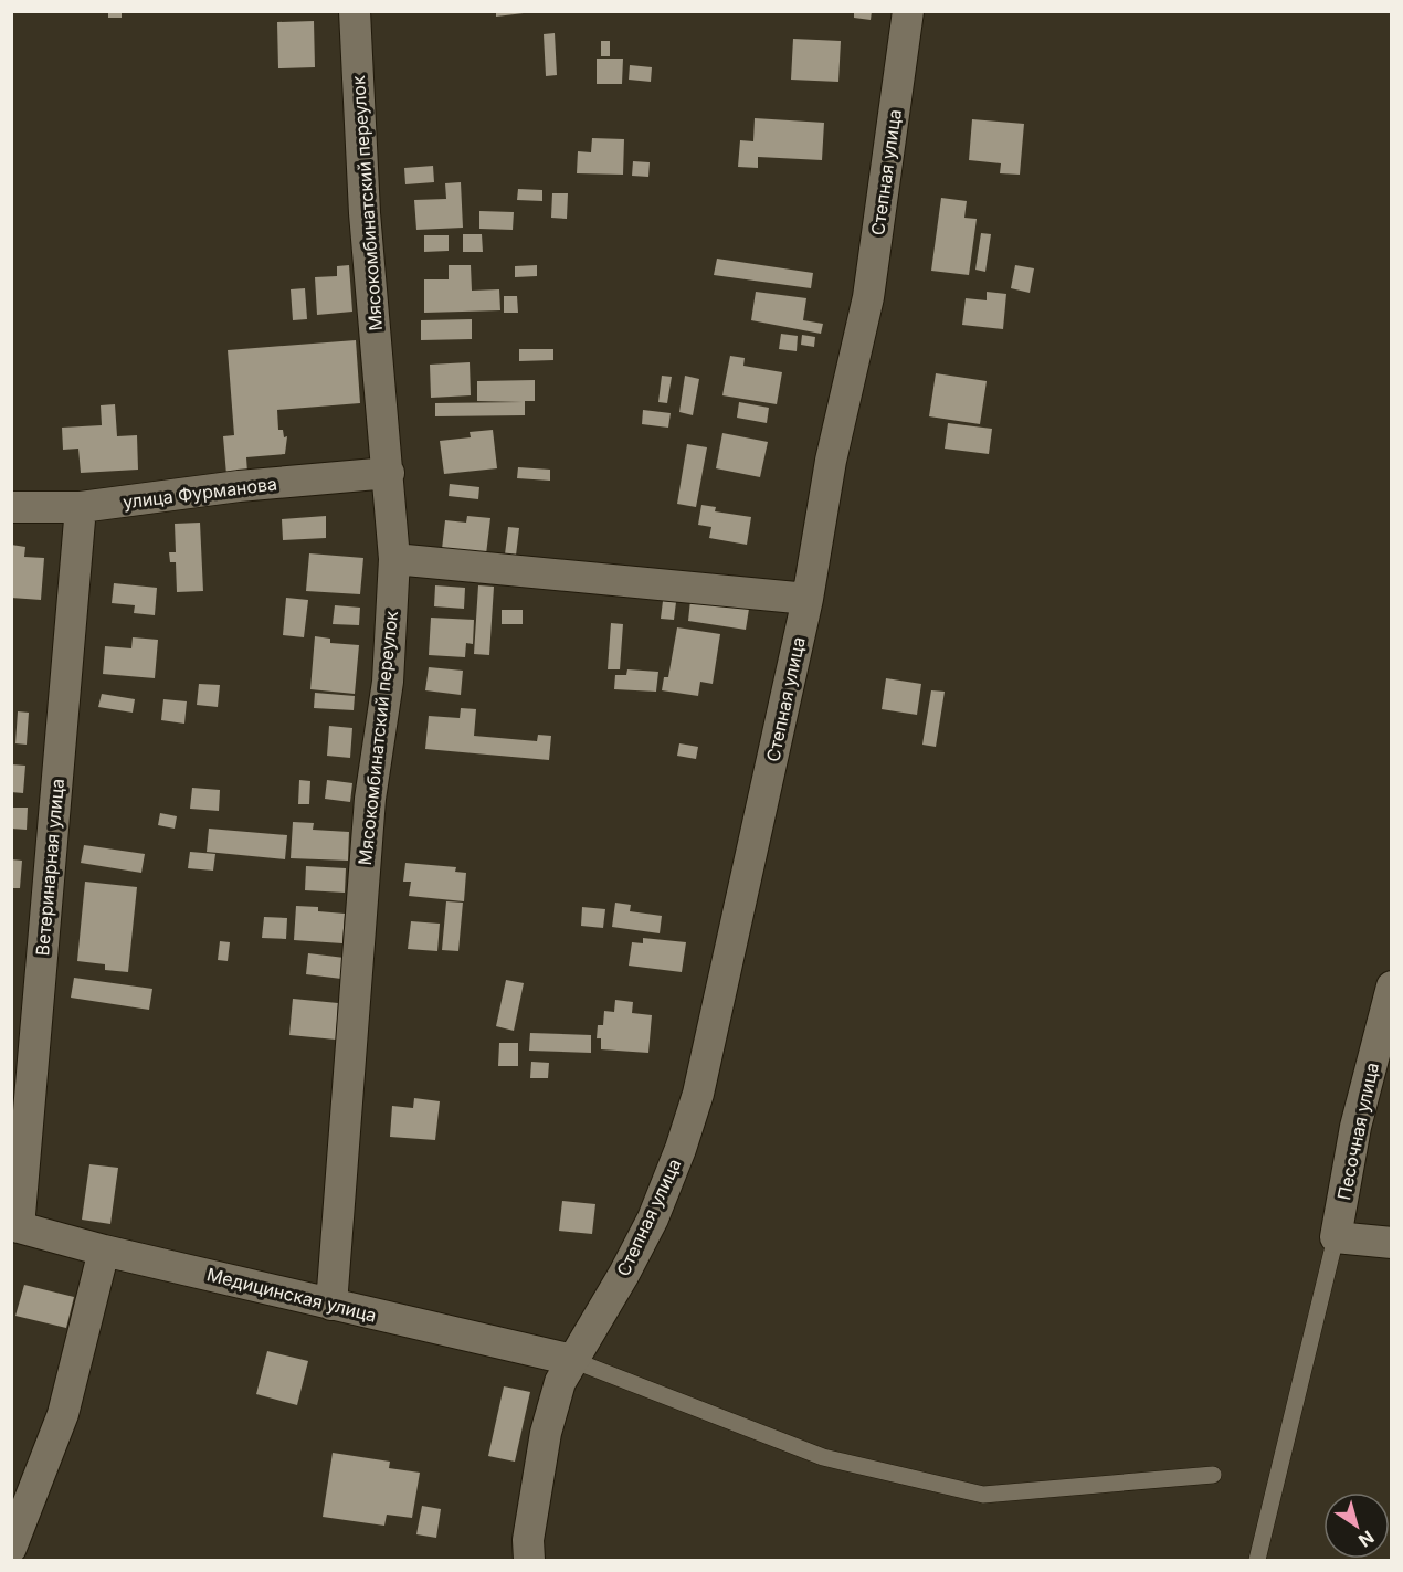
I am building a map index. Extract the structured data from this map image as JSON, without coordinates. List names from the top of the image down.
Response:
{
  "streets": {
    "street": [
      "Степная улица",
      "Мясокомбинатский переулок",
      "улица Фурманова",
      "Ветеринарная улица",
      "Песочная улица",
      "Медицинская улица"
    ]
  },
  "crossings": [
    ["Степная улица", "Медицинская улица"],
    ["Мясокомбинатский переулок", "улица Фурманова"],
    ["Мясокомбинатский переулок", "Медицинская улица"],
    ["улица Фурманова", "Ветеринарная улица"],
    ["Ветеринарная улица", "Медицинская улица"]
  ],
  "north": "bottom right"
}
